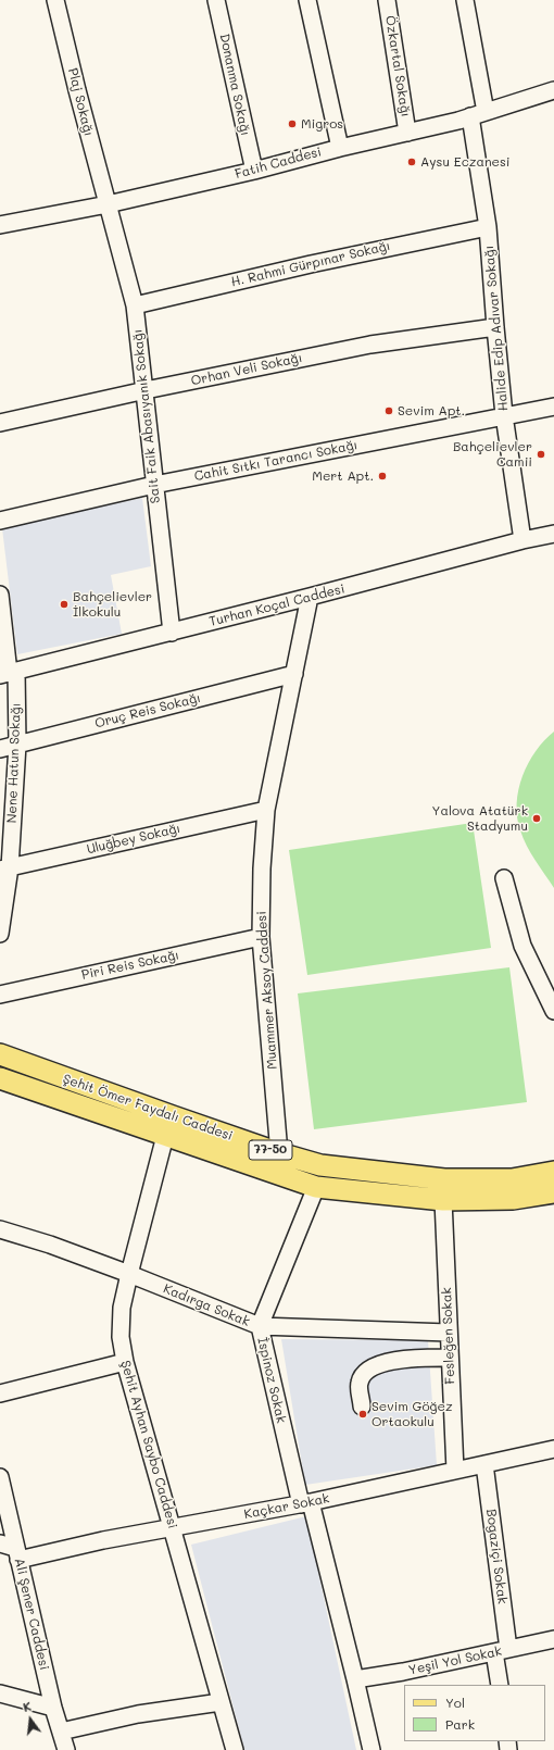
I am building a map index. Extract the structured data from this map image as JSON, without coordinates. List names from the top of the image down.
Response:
{
  "streets": {
    "main road": ["Şehit Ömer Faydalı Caddesi", "77-50"],
    "street": [
      "Özkartal Sokağı",
      "Donanma Sokağı",
      "Plaj Sokağı",
      "Fatih Caddesi",
      "H. Rahmi Gürpınar Sokağı",
      "Halide Edip Adıvar Sokağı",
      "Orhan Veli Sokağı",
      "Sait Faik Abasıyanık Sokağı",
      "Cahit Sıtkı Tarancı Sokağı",
      "Turhan Koçal Caddesi",
      "Oruç Reis Sokağı",
      "Nene Hatun Sokağı",
      "Uluğbey Sokağı",
      "Piri Reis Sokağı",
      "Muammer Aksoy Caddesi",
      "Kadırga Sokak",
      "Fesleğen Sokak",
      "İspinoz Sokak",
      "Şehit Ayhan Saybo Caddesi",
      "Kaçkar Sokak",
      "Bogaziçi Sokak",
      "Ali Şener Caddesi",
      "Yeşil Yol Sokak"
    ]
  },
  "crossings": [
    ["Özkartal Sokağı", "Fatih Caddesi"],
    ["Donanma Sokağı", "Fatih Caddesi"],
    ["Plaj Sokağı", "Fatih Caddesi"],
    ["Plaj Sokağı", "Sait Faik Abasıyanık Sokağı"],
    ["Fatih Caddesi", "Halide Edip Adıvar Sokağı"],
    ["Fatih Caddesi", "Sait Faik Abasıyanık Sokağı"],
    ["H. Rahmi Gürpınar Sokağı", "Halide Edip Adıvar Sokağı"],
    ["H. Rahmi Gürpınar Sokağı", "Sait Faik Abasıyanık Sokağı"],
    ["Halide Edip Adıvar Sokağı", "Orhan Veli Sokağı"],
    ["Halide Edip Adıvar Sokağı", "Cahit Sıtkı Tarancı Sokağı"],
    ["Halide Edip Adıvar Sokağı", "Turhan Koçal Caddesi"],
    ["Orhan Veli Sokağı", "Sait Faik Abasıyanık Sokağı"],
    ["Sait Faik Abasıyanık Sokağı", "Cahit Sıtkı Tarancı Sokağı"],
    ["Sait Faik Abasıyanık Sokağı", "Turhan Koçal Caddesi"],
    ["Turhan Koçal Caddesi", "Nene Hatun Sokağı"],
    ["Turhan Koçal Caddesi", "Muammer Aksoy Caddesi"],
    ["Oruç Reis Sokağı", "Nene Hatun Sokağı"],
    ["Oruç Reis Sokağı", "Muammer Aksoy Caddesi"],
    ["Nene Hatun Sokağı", "Uluğbey Sokağı"],
    ["Uluğbey Sokağı", "Muammer Aksoy Caddesi"],
    ["Piri Reis Sokağı", "Muammer Aksoy Caddesi"],
    ["Muammer Aksoy Caddesi", "Şehit Ömer Faydalı Caddesi"],
    ["Şehit Ömer Faydalı Caddesi", "Fesleğen Sokak"],
    ["Şehit Ömer Faydalı Caddesi", "İspinoz Sokak"],
    ["Şehit Ömer Faydalı Caddesi", "Şehit Ayhan Saybo Caddesi"],
    ["Kadırga Sokak", "Fesleğen Sokak"],
    ["Kadırga Sokak", "İspinoz Sokak"],
    ["Kadırga Sokak", "Şehit Ayhan Saybo Caddesi"],
    ["Fesleğen Sokak", "Kaçkar Sokak"],
    ["İspinoz Sokak", "Kaçkar Sokak"],
    ["İspinoz Sokak", "Yeşil Yol Sokak"],
    ["Şehit Ayhan Saybo Caddesi", "Kaçkar Sokak"],
    ["Kaçkar Sokak", "Bogaziçi Sokak"],
    ["Kaçkar Sokak", "Ali Şener Caddesi"],
    ["Bogaziçi Sokak", "Yeşil Yol Sokak"]
  ],
  "places": [
    "Migros",
    "Aysu Eczanesi",
    "Sevim Apt.",
    "Bahçelievler Camii",
    "Mert Apt.",
    "Bahçelievler İlkokulu",
    "Yalova Atatürk Stadyumu",
    "Sevim Göğez Ortaokulu"
  ],
  "legend": ["Yol", "Park"],
  "north": "top"
}
